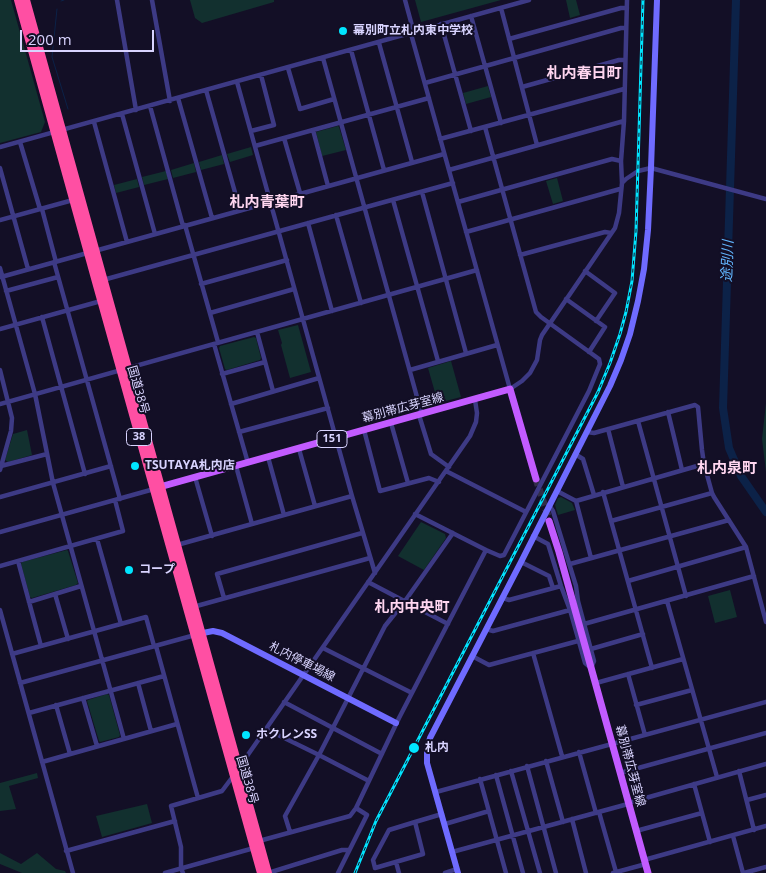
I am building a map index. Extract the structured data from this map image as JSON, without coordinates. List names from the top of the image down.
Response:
{
  "streets": {
    "highway": ["国道38号", "38"],
    "main road": ["幕別帯広芽室線", "151"],
    "street": ["札内停車場線"]
  },
  "crossings": [
    ["国道38号", "幕別帯広芽室線"],
    ["国道38号", "札内停車場線"]
  ],
  "districts": [
    "札内春日町",
    "札内青葉町",
    "札内泉町",
    "札内中央町"
  ],
  "water": ["途別川"],
  "places": [
    "幕別町立札内東中学校",
    "TSUTAYA札内店",
    "コープ",
    "ホクレンSS",
    "札内"
  ],
  "scale_bar": "200 m"
}
